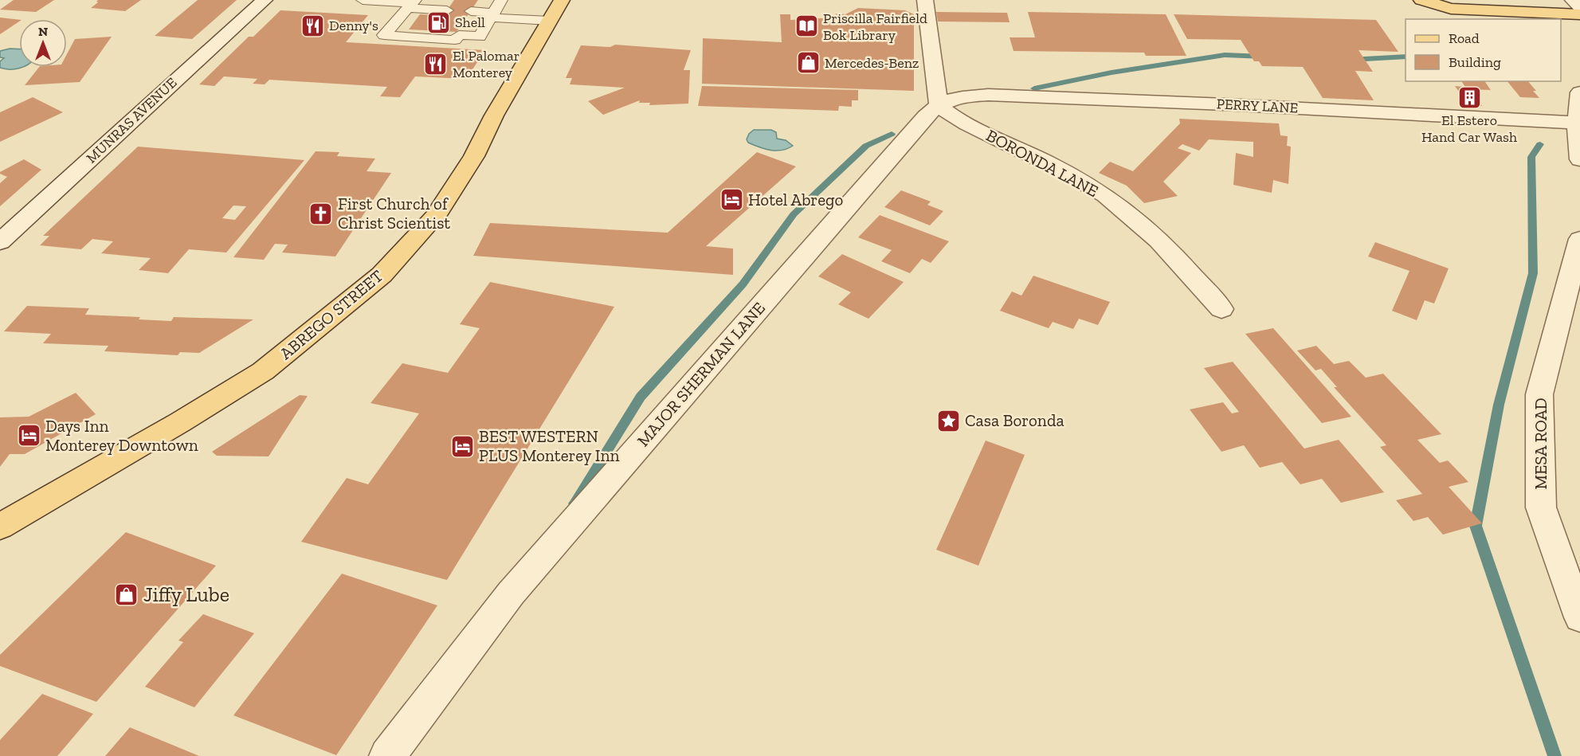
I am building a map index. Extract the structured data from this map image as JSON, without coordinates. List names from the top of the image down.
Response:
{
  "streets": {
    "main road": ["ABREGO STREET"],
    "street": [
      "PERRY LANE",
      "MUNRAS AVENUE",
      "BORONDA LANE",
      "MAJOR SHERMAN LANE",
      "MESA ROAD"
    ]
  },
  "crossings": [
    ["PERRY LANE", "BORONDA LANE"],
    ["PERRY LANE", "MAJOR SHERMAN LANE"],
    ["BORONDA LANE", "MAJOR SHERMAN LANE"]
  ],
  "places": {
    "fuel station": ["Shell"],
    "restaurant": ["Denny's", "El Palomar Monterey"],
    "library": ["Priscilla Fairfield Bok Library"],
    "shop": ["Mercedes-Benz", "Jiffy Lube"],
    "building": ["El Estero Hand Car Wash"],
    "hotel": ["Hotel Abrego", "Days Inn Monterey Downtown", "BEST WESTERN PLUS Monterey Inn"],
    "church": ["First Church of Christ Scientist"],
    "place": ["Casa Boronda"]
  },
  "legend": ["Road", "Building"],
  "north": "top"
}
